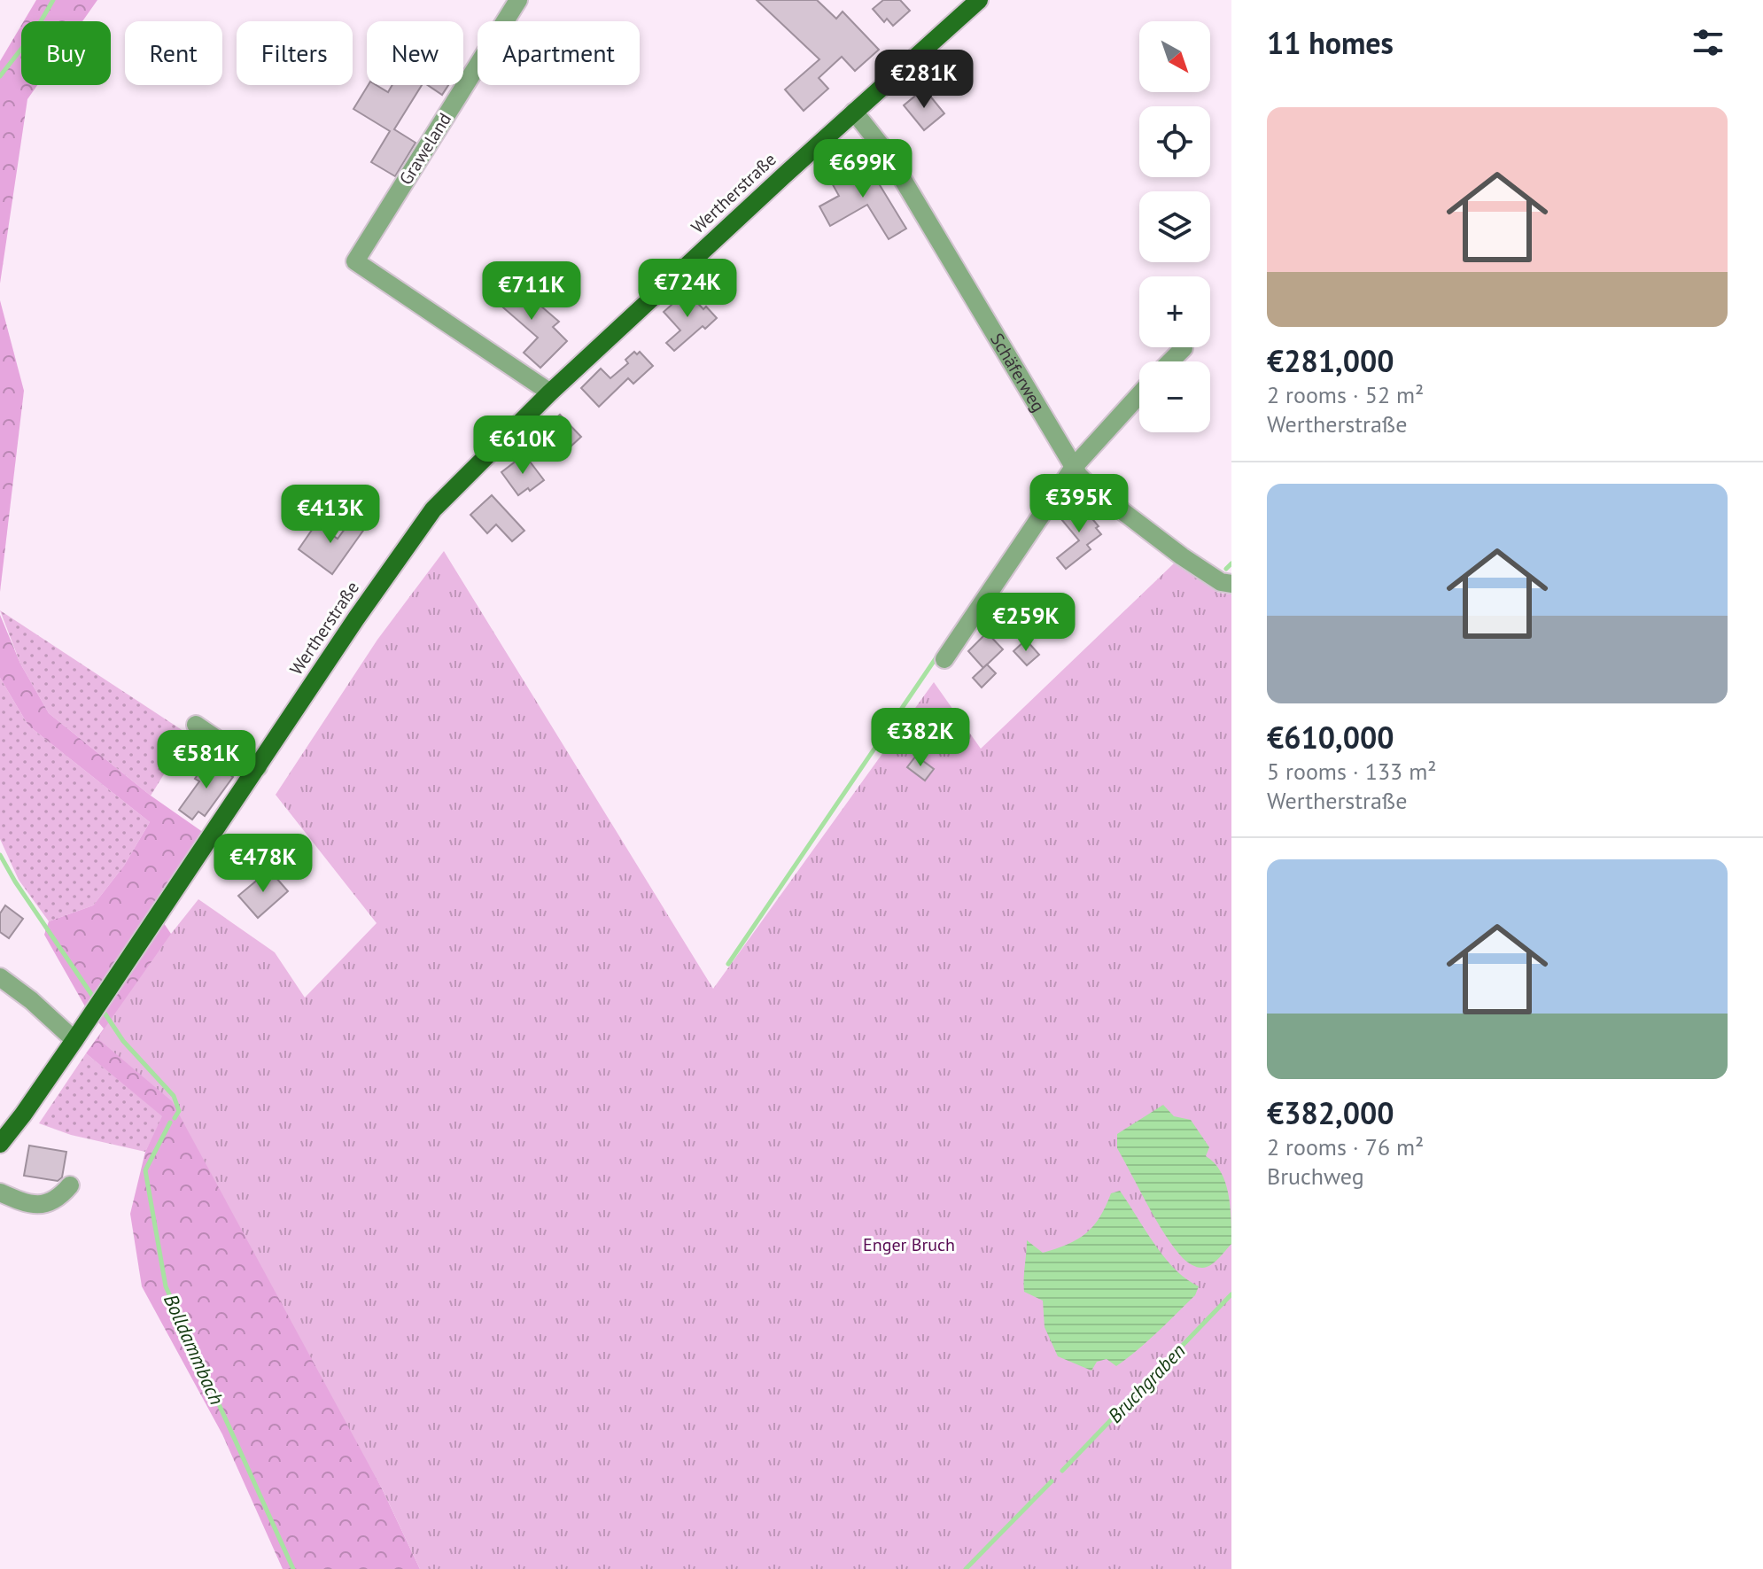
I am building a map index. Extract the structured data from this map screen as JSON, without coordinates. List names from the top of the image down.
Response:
{
  "streets": {
    "main road": ["Wertherstraße"],
    "street": ["Graweland", "Schäferweg"]
  },
  "crossings": [
    ["Graweland", "Wertherstraße"],
    ["Wertherstraße", "Schäferweg"]
  ],
  "water": ["Bolldammbach", "Bruchgraben"],
  "parks": ["Enger Bruch"],
  "north": "bottom right",
  "page": {
    "heading": "11 homes",
    "map_buttons": ["+", "−"],
    "chip": [
      "Buy",
      "Rent",
      "Filters",
      "New",
      "Apartment"
    ],
    "price": [
      "€281K",
      "€699K",
      "€724K",
      "€711K",
      "€610K",
      "€395K",
      "€413K",
      "€259K",
      "€382K",
      "€581K",
      "€478K"
    ],
    "list": [
      {
        "name": "€281,000",
        "note": "2 rooms · 52 m² · Wertherstraße"
      },
      {
        "name": "€610,000",
        "note": "5 rooms · 133 m² · Wertherstraße"
      },
      {
        "name": "€382,000",
        "note": "2 rooms · 76 m² · Bruchweg"
      }
    ]
  }
}
